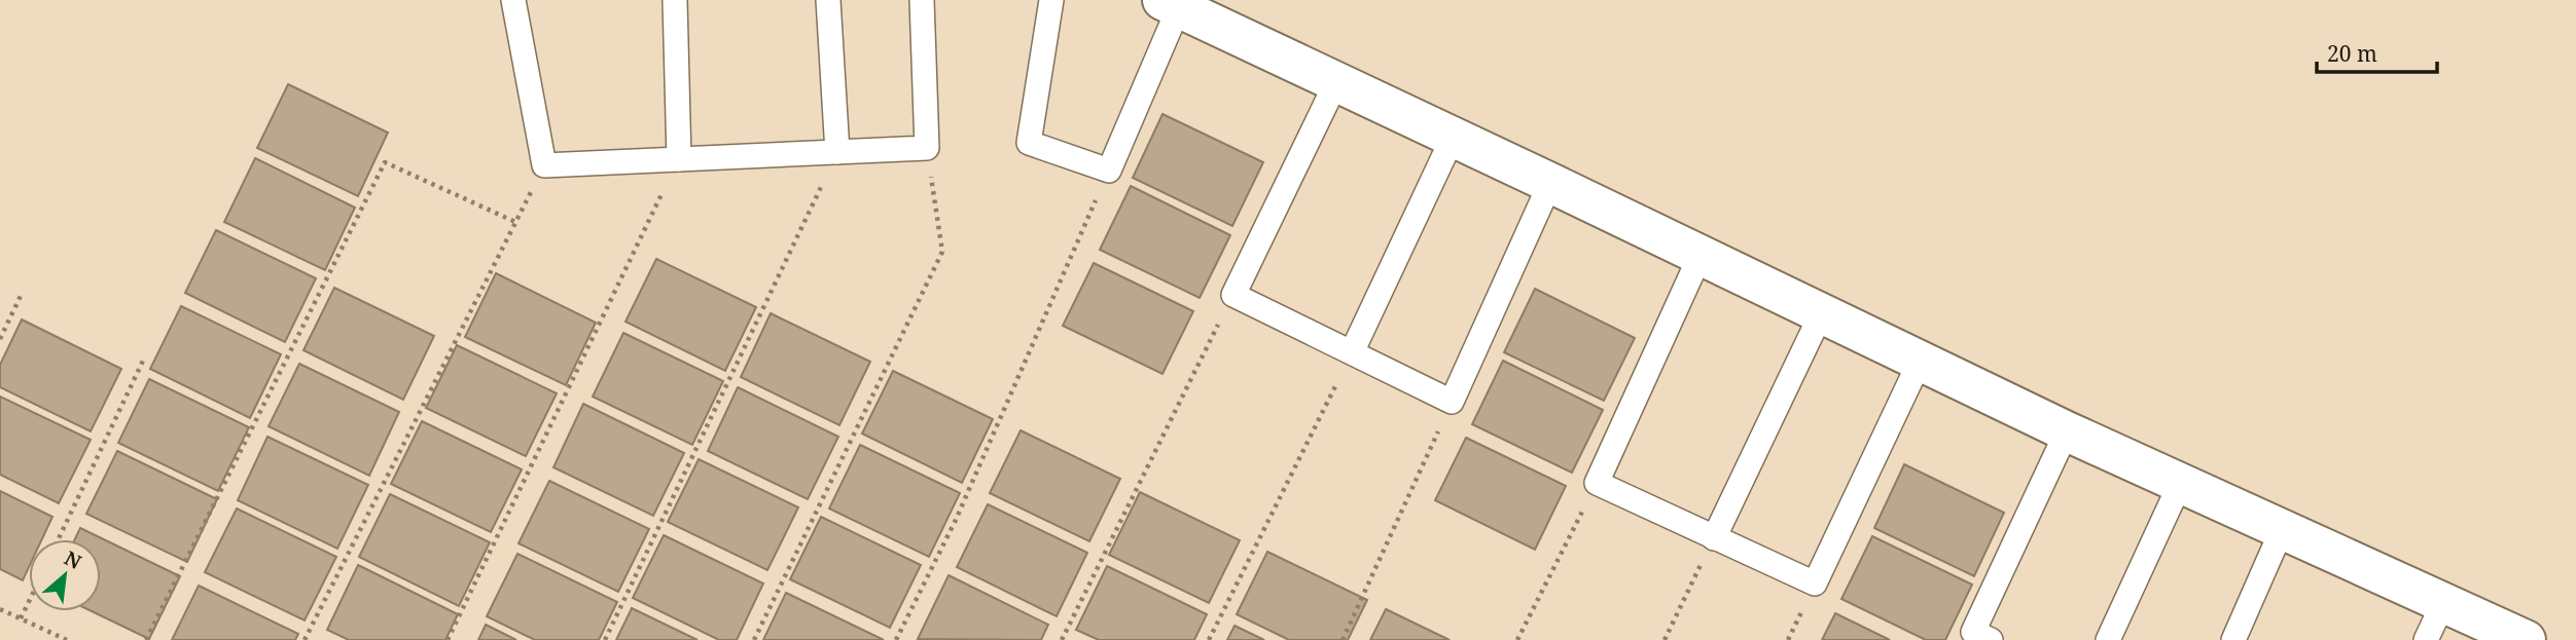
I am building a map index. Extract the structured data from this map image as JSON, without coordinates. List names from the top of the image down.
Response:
{
  "scale_bar": "20 m",
  "north": "top right"
}
